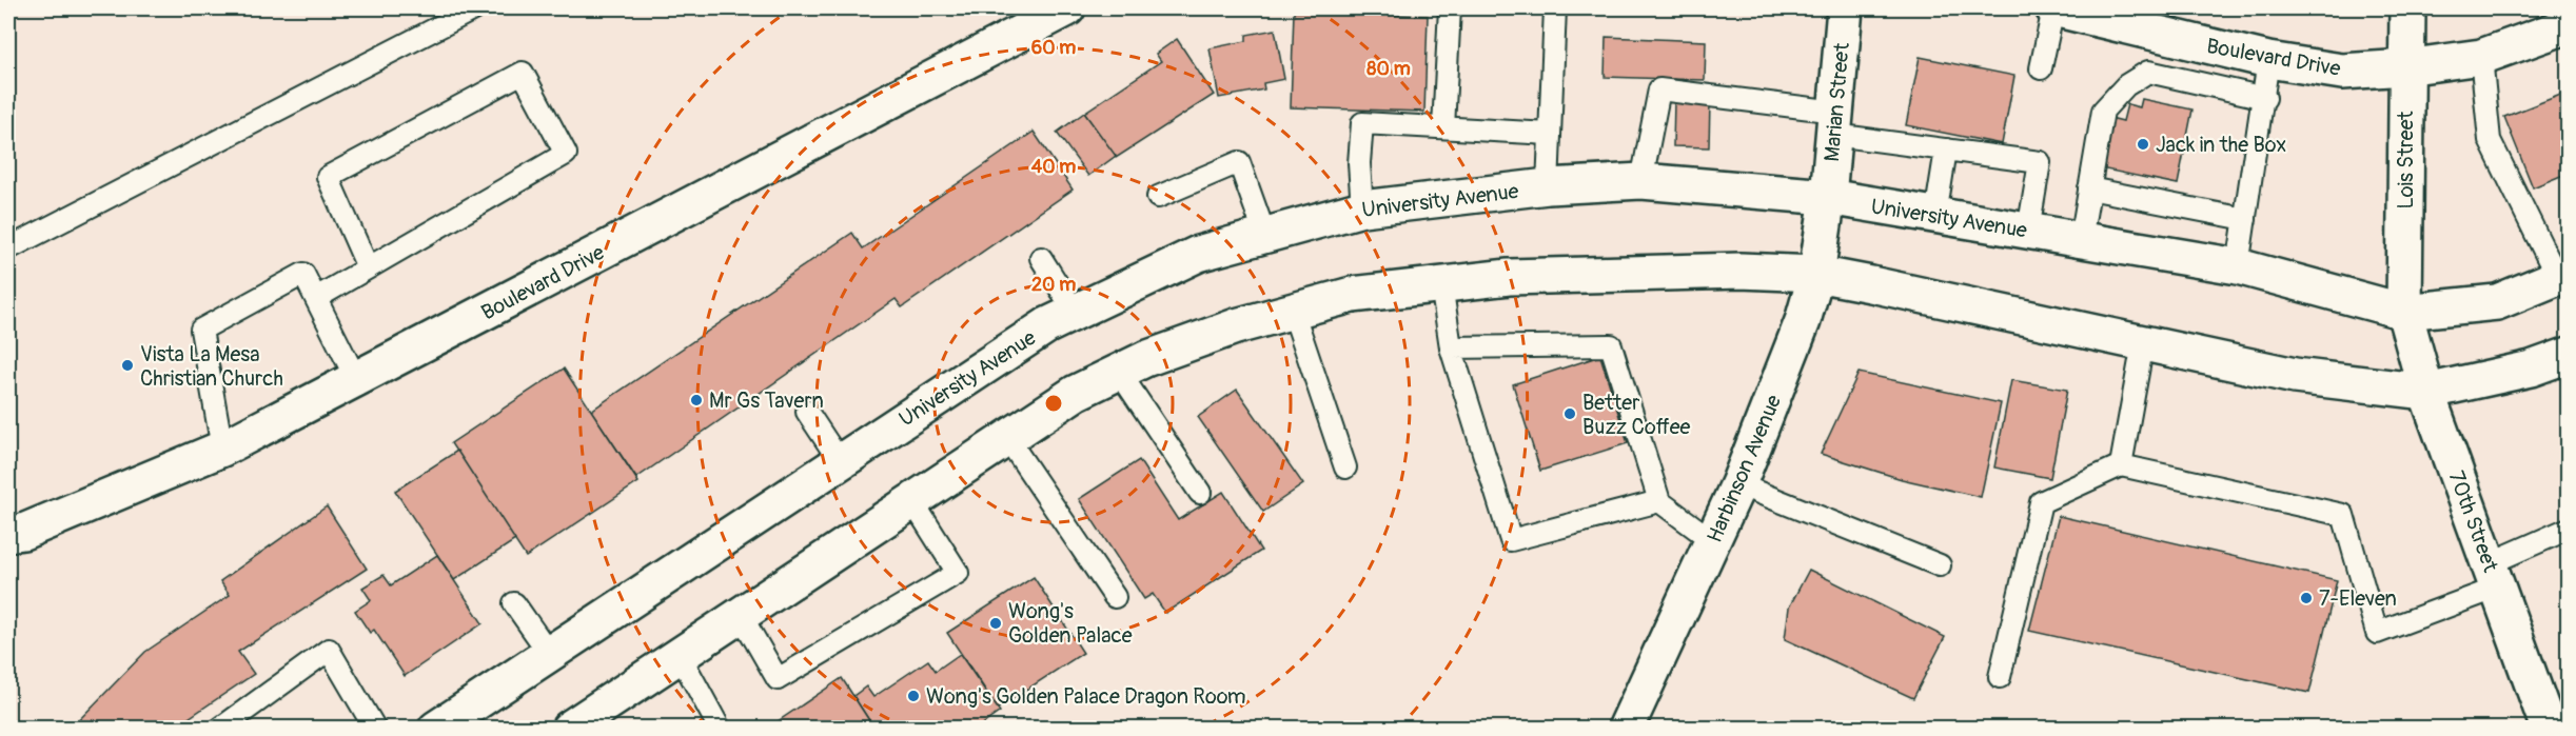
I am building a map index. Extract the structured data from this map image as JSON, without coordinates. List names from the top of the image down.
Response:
{
  "streets": {
    "main road": [
      "Boulevard Drive",
      "Marian Street",
      "Lois Street",
      "University Avenue",
      "Harbinson Avenue",
      "70th Street"
    ]
  },
  "crossings": [
    ["Boulevard Drive", "Lois Street"],
    ["Marian Street", "University Avenue"],
    ["Marian Street", "Harbinson Avenue"],
    ["Lois Street", "University Avenue"],
    ["Lois Street", "70th Street"],
    ["University Avenue", "Harbinson Avenue"],
    ["University Avenue", "70th Street"]
  ],
  "places": [
    "Jack in the Box",
    "Vista La Mesa Christian Church",
    "Mr Gs Tavern",
    "Better Buzz Coffee",
    "7-Eleven",
    "Wong's Golden Palace",
    "Wong's Golden Palace Dragon Room"
  ],
  "rings": [
    "60 m",
    "80 m",
    "40 m",
    "20 m"
  ]
}
